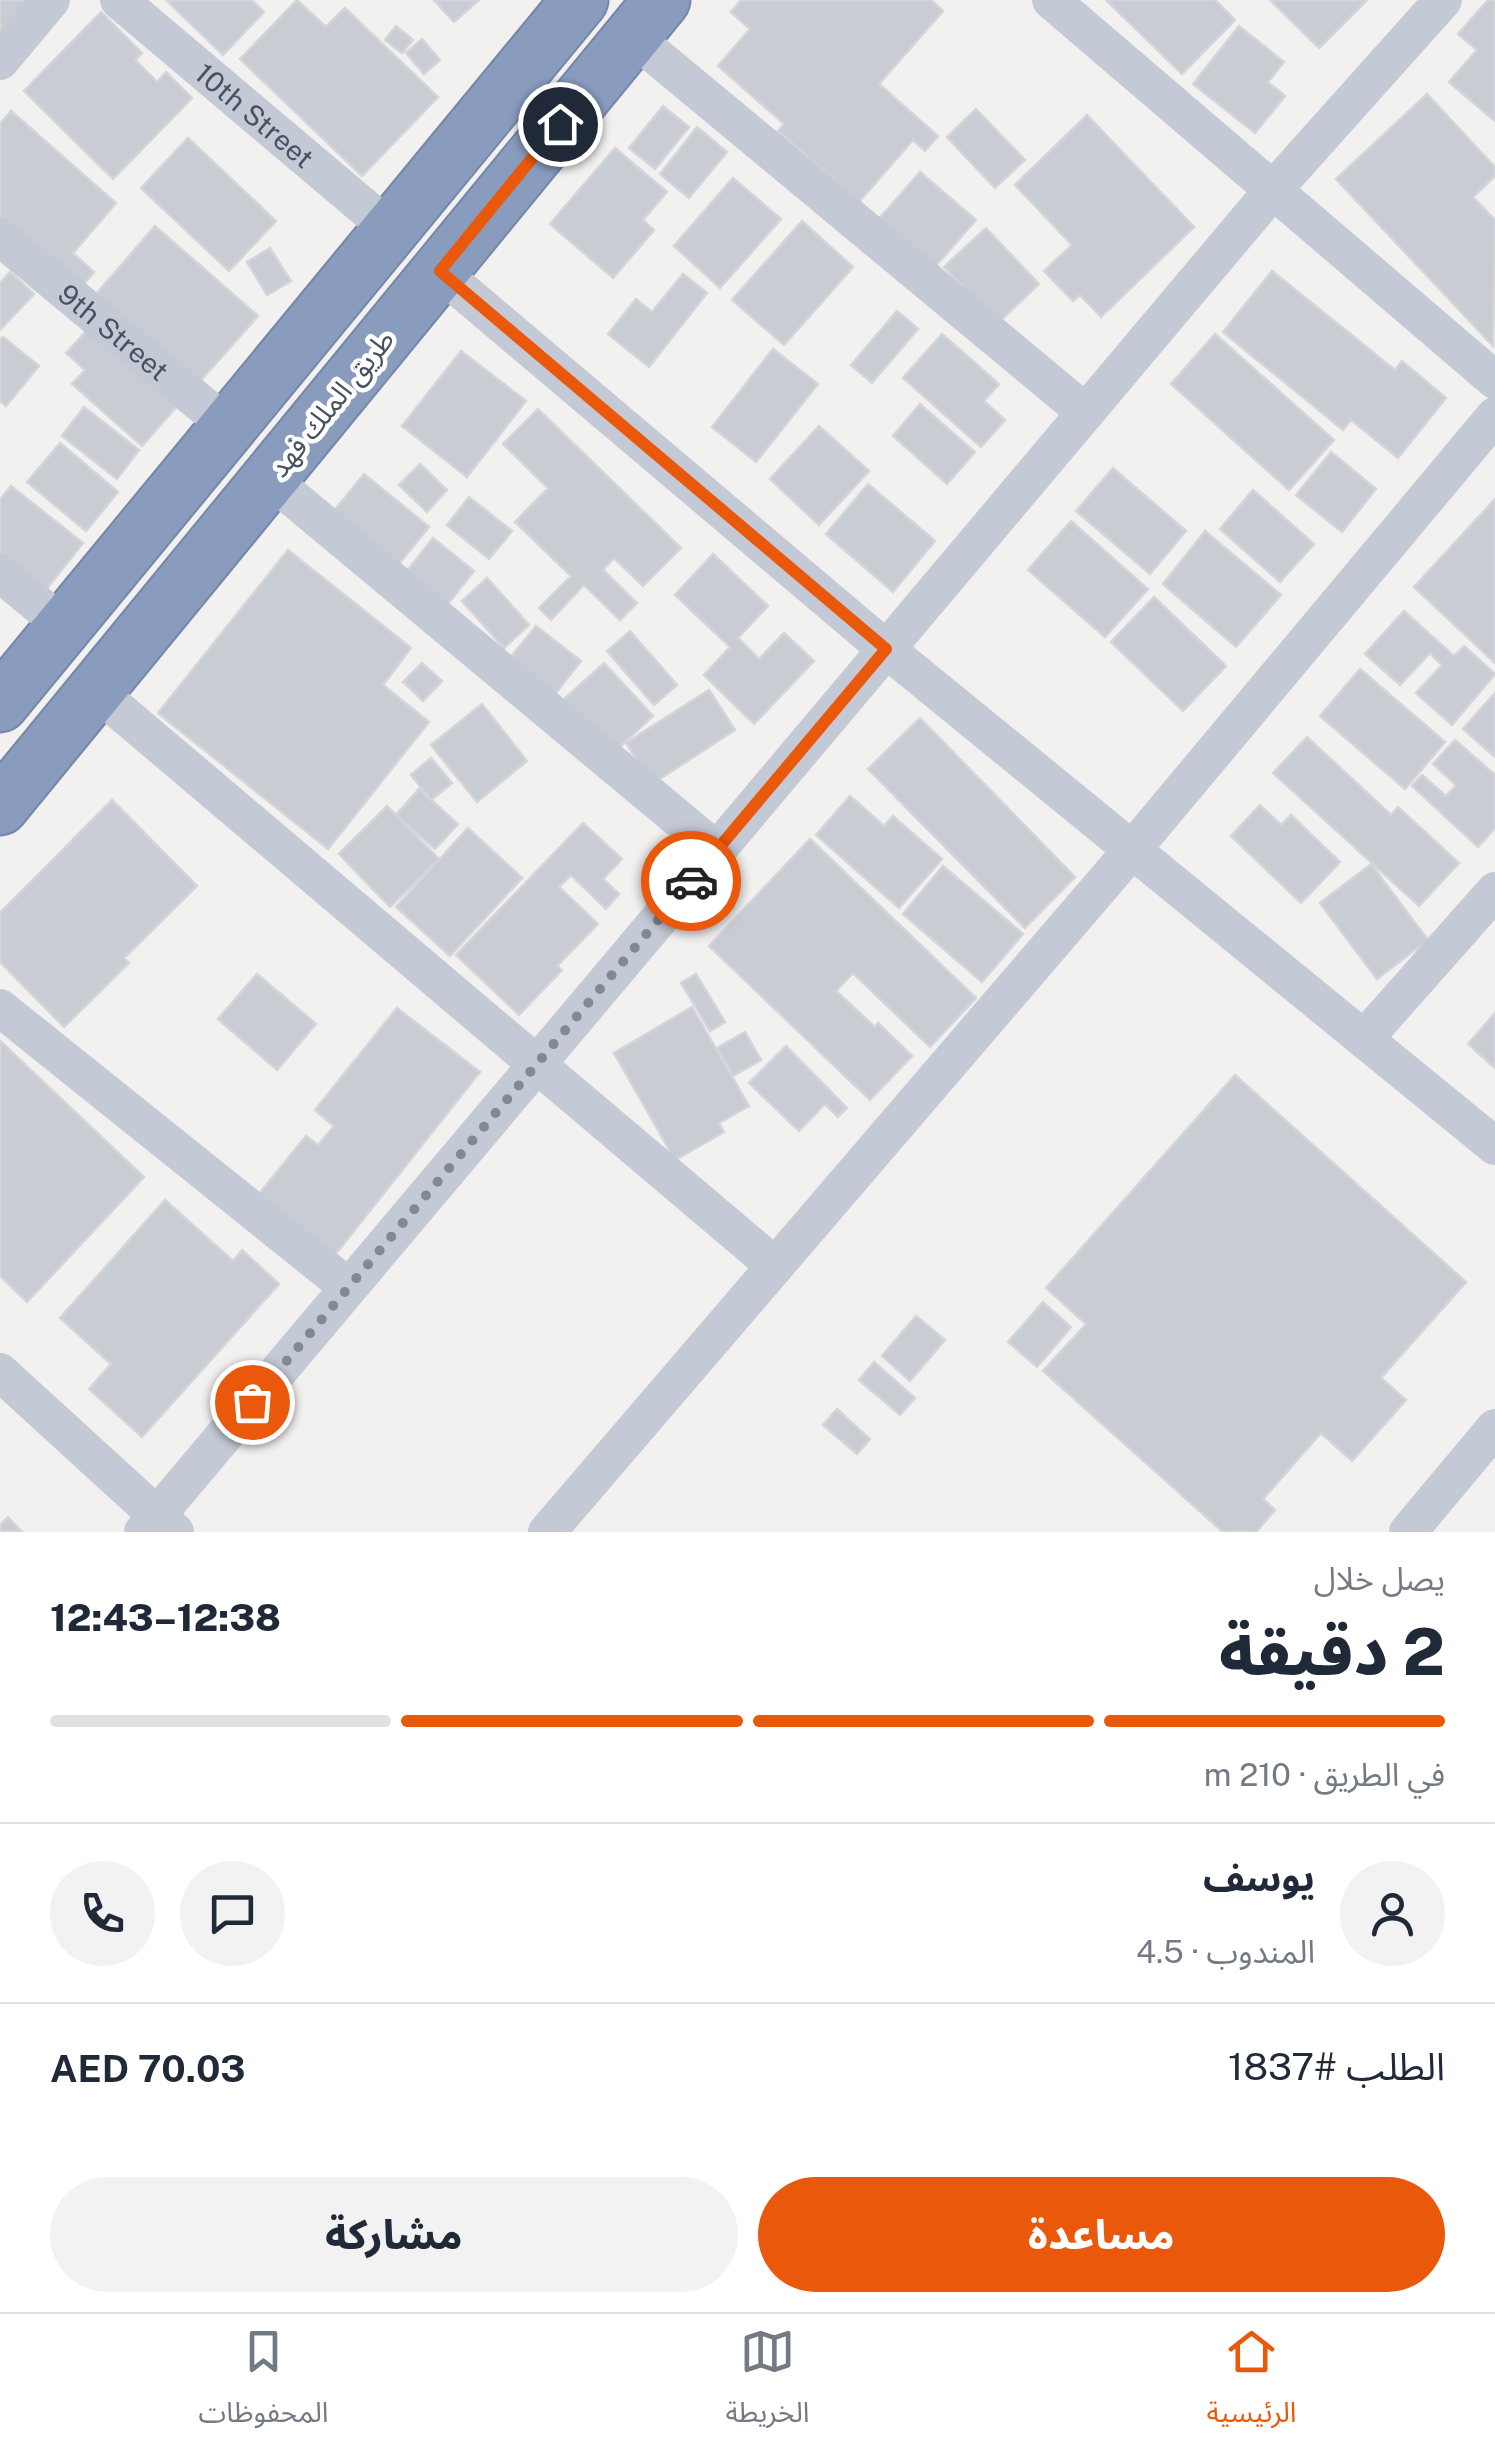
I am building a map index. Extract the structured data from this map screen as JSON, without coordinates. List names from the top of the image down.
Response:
{
  "streets": {
    "highway": ["طريق الملك فهد"],
    "street": ["10th Street", "9th Street"]
  },
  "page": {
    "heading": ["2 دقيقة", "يصل خلال", "12:38–12:43"],
    "panel": [
      "يوسف",
      "المندوب · 4.5",
      "الطلب #1837",
      "AED 70.03"
    ],
    "bar": "في الطريق · 210 m",
    "buttons": ["مساعدة", "مشاركة"],
    "tabs": ["الرئيسية", "الخريطة", "المحفوظات"]
  }
}
